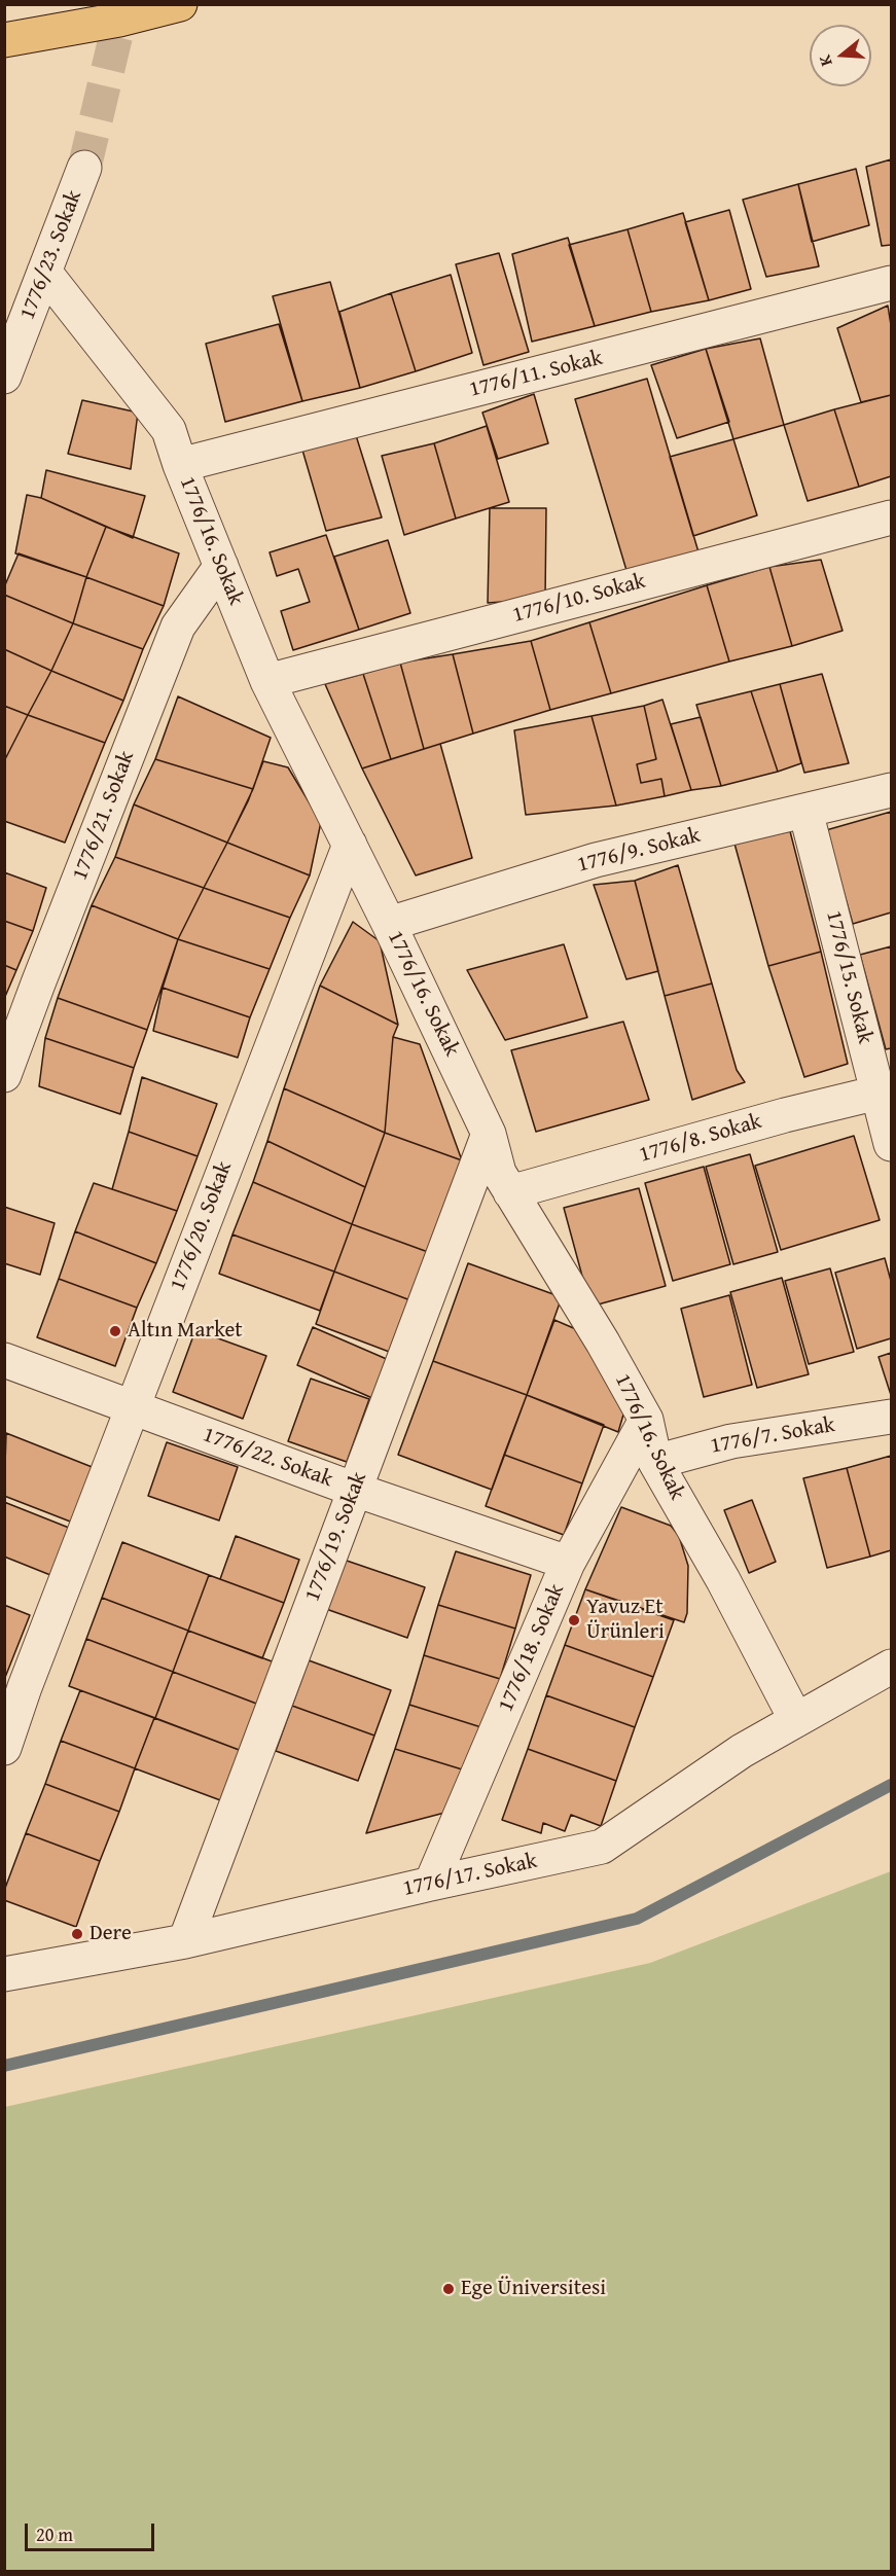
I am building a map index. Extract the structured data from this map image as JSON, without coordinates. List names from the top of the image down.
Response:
{
  "streets": {
    "street": [
      "1776/23. Sokak",
      "1776/11. Sokak",
      "1776/16. Sokak",
      "1776/10. Sokak",
      "1776/21. Sokak",
      "1776/9. Sokak",
      "1776/15. Sokak",
      "1776/8. Sokak",
      "1776/20. Sokak",
      "1776/7. Sokak",
      "1776/22. Sokak",
      "1776/19. Sokak",
      "1776/18. Sokak",
      "1776/17. Sokak"
    ]
  },
  "crossings": [
    ["1776/23. Sokak", "1776/16. Sokak"],
    ["1776/11. Sokak", "1776/16. Sokak"],
    ["1776/16. Sokak", "1776/10. Sokak"],
    ["1776/16. Sokak", "1776/21. Sokak"],
    ["1776/16. Sokak", "1776/9. Sokak"],
    ["1776/16. Sokak", "1776/8. Sokak"],
    ["1776/16. Sokak", "1776/20. Sokak"],
    ["1776/16. Sokak", "1776/7. Sokak"],
    ["1776/16. Sokak", "1776/19. Sokak"],
    ["1776/16. Sokak", "1776/18. Sokak"],
    ["1776/16. Sokak", "1776/17. Sokak"],
    ["1776/9. Sokak", "1776/15. Sokak"],
    ["1776/15. Sokak", "1776/8. Sokak"],
    ["1776/20. Sokak", "1776/22. Sokak"],
    ["1776/22. Sokak", "1776/19. Sokak"],
    ["1776/22. Sokak", "1776/18. Sokak"],
    ["1776/19. Sokak", "1776/17. Sokak"],
    ["1776/18. Sokak", "1776/17. Sokak"]
  ],
  "places": [
    "Altın Market",
    "Yavuz Et Ürünleri",
    "Dere",
    "Ege Üniversitesi"
  ],
  "scale_bar": "20 m",
  "north": "left"
}
